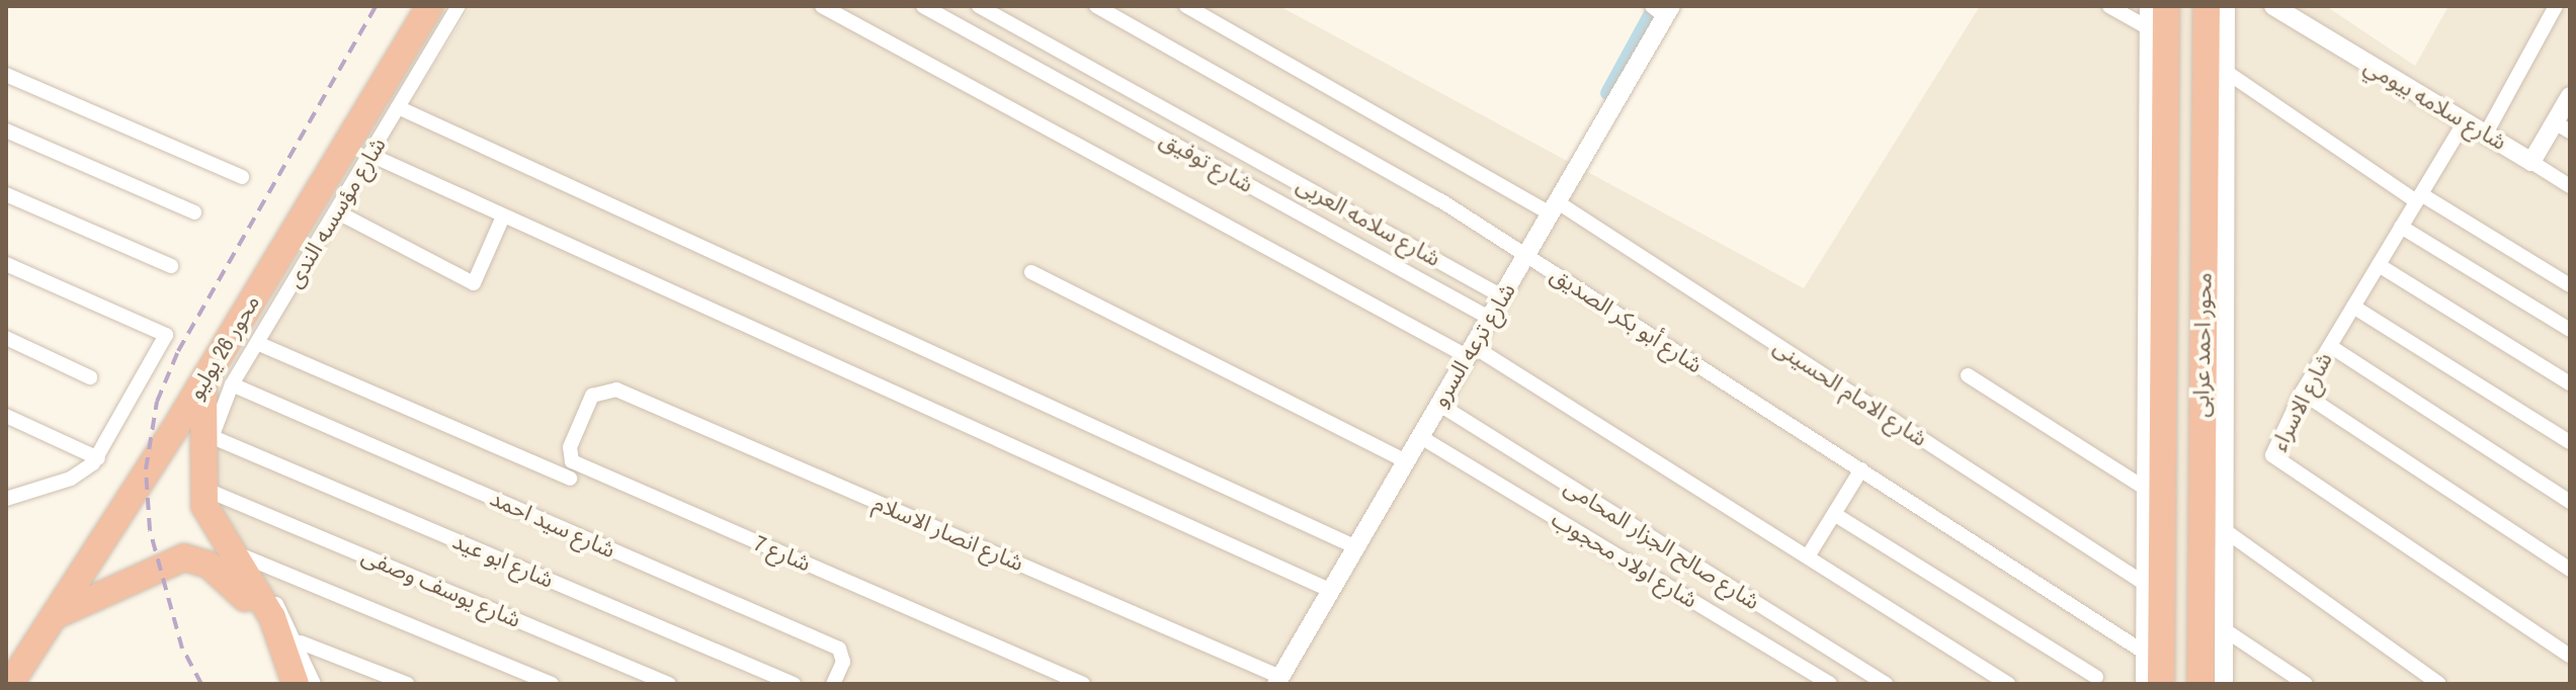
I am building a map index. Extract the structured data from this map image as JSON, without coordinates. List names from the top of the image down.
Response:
{
  "streets": {
    "highway": ["محور احمد عرابى", "محور 26 يوليو"],
    "street": [
      "شارع سلامه بيومي",
      "شارع توفيق",
      "شارع مؤسسه الندى",
      "شارع سلامه العربى",
      "شارع أبو بكر الصديق",
      "شارع ترعه السرو",
      "شارع الامام الحسينى",
      "شارع الاسراء",
      "شارع سيد احمد",
      "شارع انصار الاسلام",
      "شارع صالح الجزار المحامى",
      "شارع 7",
      "شارع اولاد محجوب",
      "شارع ابو عيد",
      "شارع يوسف وصفى"
    ]
  },
  "crossings": [
    ["شارع سلامه بيومي", "شارع الاسراء"],
    ["شارع توفيق", "شارع ترعه السرو"],
    ["شارع مؤسسه الندى", "شارع سيد احمد"],
    ["شارع مؤسسه الندى", "شارع ابو عيد"],
    ["شارع مؤسسه الندى", "شارع يوسف وصفى"],
    ["شارع سلامه العربى", "شارع ترعه السرو"],
    ["شارع أبو بكر الصديق", "شارع ترعه السرو"],
    ["شارع ترعه السرو", "شارع الامام الحسينى"],
    ["شارع ترعه السرو", "شارع انصار الاسلام"],
    ["شارع ترعه السرو", "شارع صالح الجزار المحامى"],
    ["شارع ترعه السرو", "شارع اولاد محجوب"],
    ["شارع انصار الاسلام", "شارع 7"]
  ]
}
